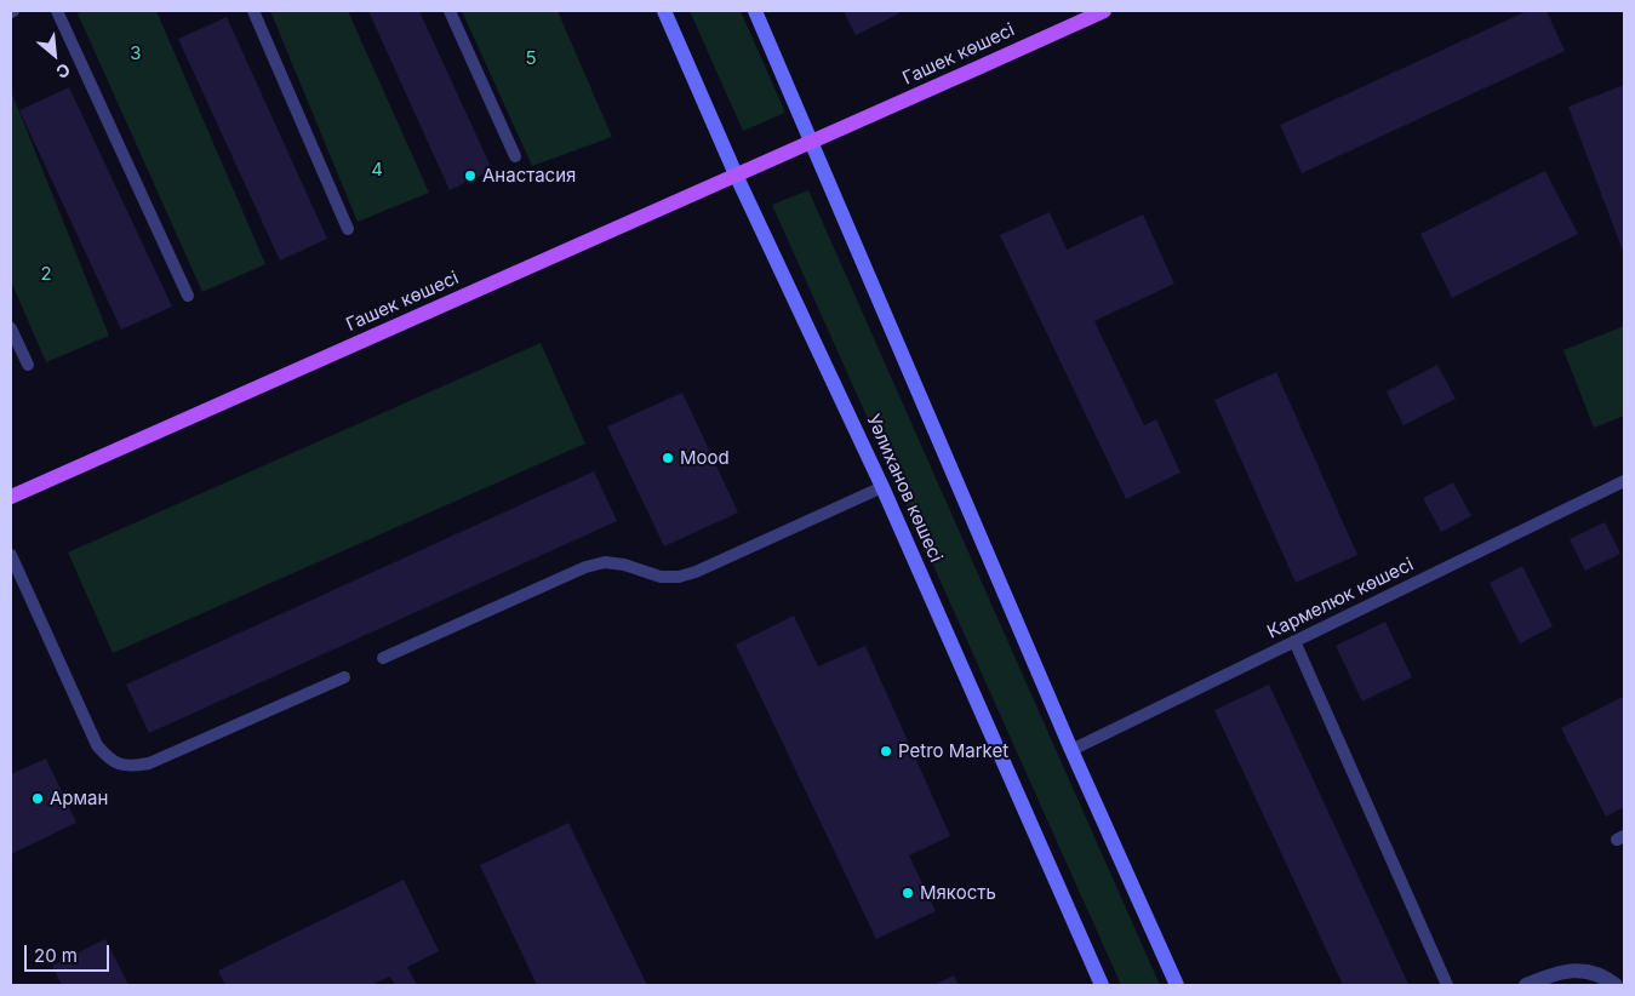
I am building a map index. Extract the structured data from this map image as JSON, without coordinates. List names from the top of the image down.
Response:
{
  "streets": {
    "main road": ["Гашек көшесі", "Уәлиханов көшесі"],
    "lane": ["Кармелюк көшесі"]
  },
  "crossings": [
    ["Гашек көшесі", "Уәлиханов көшесі"]
  ],
  "parks": [
    "3",
    "5",
    "4",
    "2"
  ],
  "places": [
    "Анастасия",
    "Mood",
    "Petro Market",
    "Арман",
    "Мякость"
  ],
  "scale_bar": "20 m",
  "north": "bottom right"
}
